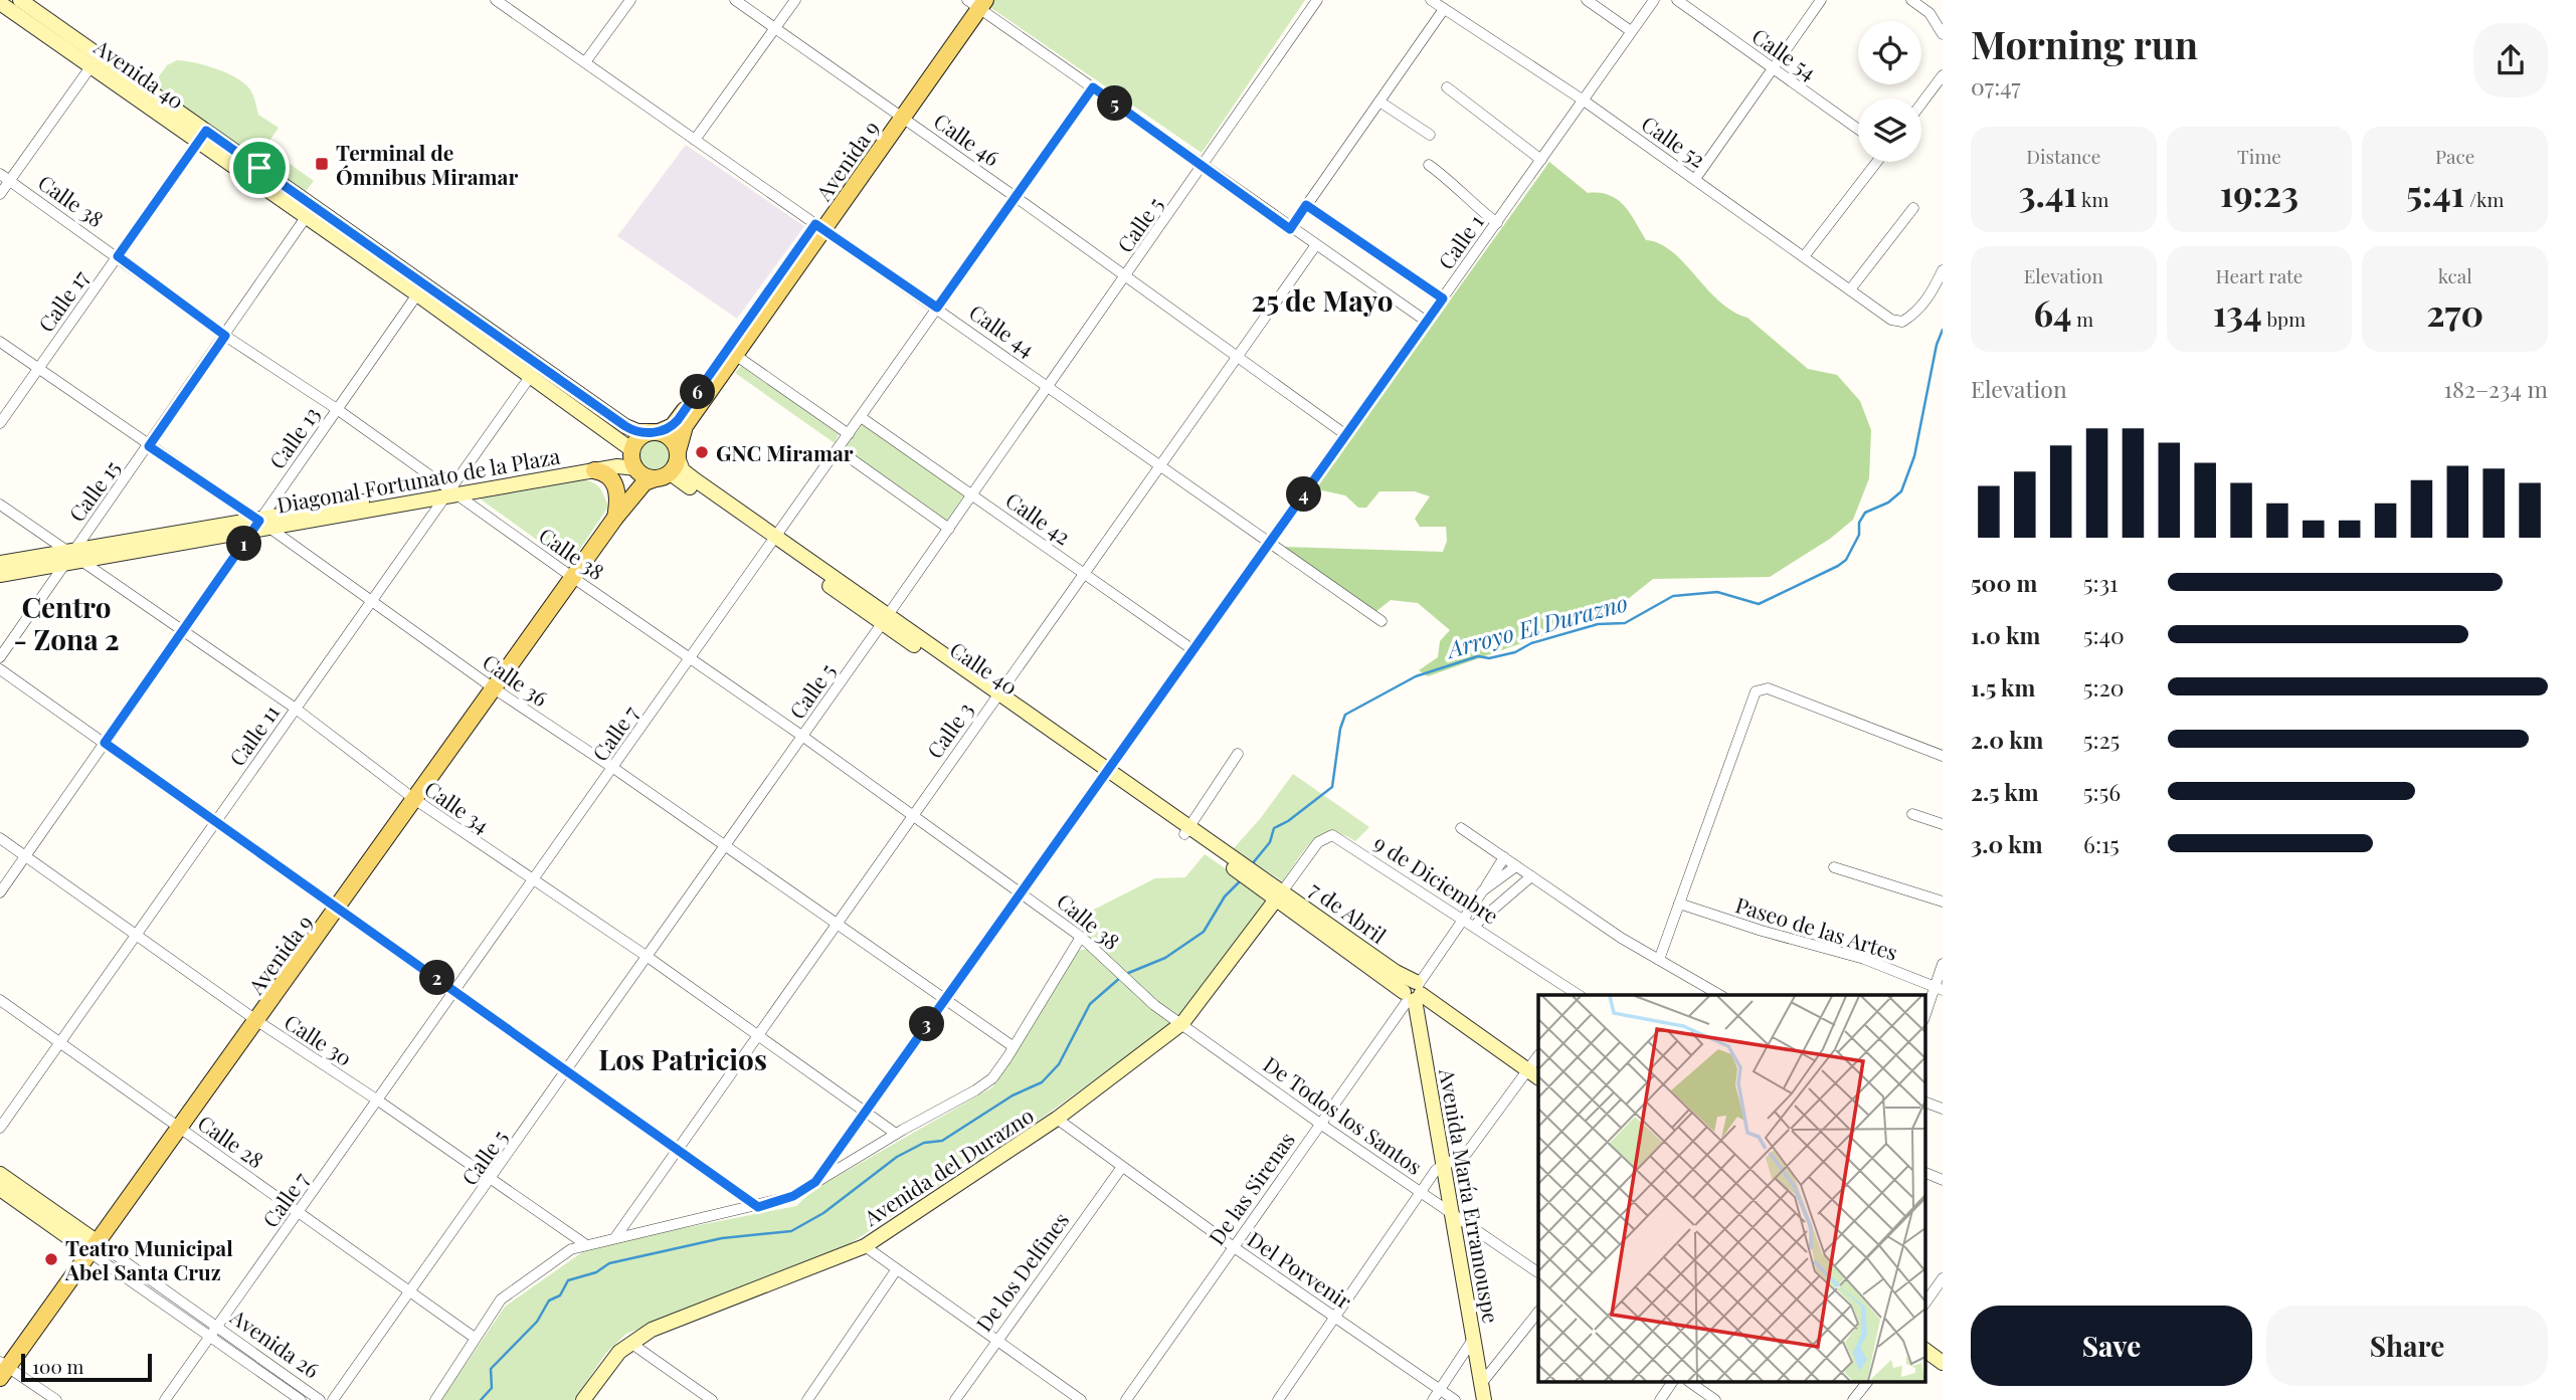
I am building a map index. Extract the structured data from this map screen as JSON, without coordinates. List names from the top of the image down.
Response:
{
  "streets": {
    "main road": [
      "Avenida 40",
      "Avenida 9",
      "Diagonal Fortunato de la Plaza",
      "Calle 40",
      "7 de Abril",
      "Avenida del Durazno",
      "Avenida María Erramouspe",
      "Avenida 26"
    ],
    "street": [
      "Calle 54",
      "Calle 46",
      "Calle 52",
      "Calle 38",
      "Calle 5",
      "Calle 1",
      "Calle 17",
      "Calle 44",
      "Calle 13",
      "Calle 15",
      "Calle 42",
      "Calle 36",
      "Calle 3",
      "Calle 7",
      "Calle 11",
      "Calle 34",
      "9 de Diciembre",
      "Paseo de las Artes",
      "Calle 30",
      "De Todos los Santos",
      "Calle 28",
      "De las Sirenas",
      "Del Porvenir",
      "De los Delfines"
    ]
  },
  "crossings": [
    ["Avenida 40", "Avenida 9"],
    ["Avenida 40", "Calle 17"],
    ["Avenida 40", "Calle 13"],
    ["Avenida 40", "Diagonal Fortunato de la Plaza"],
    ["Avenida 40", "Calle 15"],
    ["Avenida 40", "Calle 40"],
    ["Avenida 40", "Calle 11"],
    ["Calle 46", "Avenida 9"],
    ["Calle 46", "Calle 5"],
    ["Calle 46", "Calle 1"],
    ["Calle 46", "Calle 3"],
    ["Calle 46", "Calle 7"],
    ["Calle 52", "Calle 1"],
    ["Avenida 9", "Calle 38"],
    ["Avenida 9", "Calle 44"],
    ["Avenida 9", "Diagonal Fortunato de la Plaza"],
    ["Avenida 9", "Calle 40"],
    ["Avenida 9", "Calle 36"],
    ["Avenida 9", "Calle 34"],
    ["Avenida 9", "Calle 30"],
    ["Avenida 9", "Calle 28"],
    ["Avenida 9", "Avenida 26"],
    ["Calle 38", "Calle 5"],
    ["Calle 38", "Calle 1"],
    ["Calle 38", "Calle 17"],
    ["Calle 38", "Calle 13"],
    ["Calle 38", "Diagonal Fortunato de la Plaza"],
    ["Calle 38", "Calle 15"],
    ["Calle 38", "Calle 3"],
    ["Calle 38", "Calle 7"],
    ["Calle 38", "Calle 11"],
    ["Calle 38", "De Todos los Santos"],
    ["Calle 5", "Calle 44"],
    ["Calle 5", "Calle 42"],
    ["Calle 5", "Calle 40"],
    ["Calle 5", "Calle 36"],
    ["Calle 5", "Calle 34"],
    ["Calle 5", "Calle 30"],
    ["Calle 5", "Calle 28"],
    ["Calle 1", "Calle 44"],
    ["Calle 1", "Calle 42"],
    ["Calle 1", "Calle 40"],
    ["Calle 1", "Calle 36"],
    ["Calle 1", "Calle 3"],
    ["Calle 1", "Calle 34"],
    ["Calle 1", "Calle 30"],
    ["Calle 17", "Calle 36"],
    ["Calle 44", "Calle 3"],
    ["Calle 44", "Calle 7"],
    ["Calle 13", "Diagonal Fortunato de la Plaza"],
    ["Calle 13", "Calle 36"],
    ["Calle 13", "Calle 34"],
    ["Calle 13", "Calle 30"],
    ["Diagonal Fortunato de la Plaza", "Calle 15"],
    ["Diagonal Fortunato de la Plaza", "Calle 40"],
    ["Diagonal Fortunato de la Plaza", "Calle 36"],
    ["Diagonal Fortunato de la Plaza", "Calle 11"],
    ["Diagonal Fortunato de la Plaza", "Calle 34"],
    ["Calle 15", "Calle 36"],
    ["Calle 15", "Calle 34"],
    ["Calle 42", "Calle 3"],
    ["Calle 42", "Calle 7"],
    ["Calle 40", "Calle 3"],
    ["Calle 40", "Calle 7"],
    ["Calle 40", "7 de Abril"],
    ["Calle 36", "Calle 3"],
    ["Calle 36", "Calle 7"],
    ["Calle 36", "Calle 11"],
    ["Calle 3", "Calle 34"],
    ["Calle 7", "Calle 34"],
    ["Calle 7", "Calle 30"],
    ["Calle 7", "Calle 28"],
    ["Calle 7", "Avenida 26"],
    ["Calle 11", "Calle 34"],
    ["Calle 11", "Calle 30"],
    ["Calle 11", "Calle 28"],
    ["9 de Diciembre", "7 de Abril"],
    ["9 de Diciembre", "Avenida del Durazno"],
    ["9 de Diciembre", "De las Sirenas"],
    ["7 de Abril", "Avenida del Durazno"],
    ["7 de Abril", "De las Sirenas"],
    ["7 de Abril", "Avenida María Erramouspe"],
    ["De Todos los Santos", "Avenida del Durazno"],
    ["De Todos los Santos", "De las Sirenas"],
    ["De Todos los Santos", "Avenida María Erramouspe"],
    ["Avenida del Durazno", "Del Porvenir"],
    ["De las Sirenas", "Avenida María Erramouspe"],
    ["De las Sirenas", "Del Porvenir"],
    ["Del Porvenir", "De los Delfines"]
  ],
  "districts": ["25 de Mayo", "Centro - Zona 2", "Los Patricios"],
  "water": ["Arroyo El Durazno"],
  "places": {
    "transit": ["Terminal de Ómnibus Miramar"],
    "other": ["GNC Miramar", "Teatro Municipal Abel Santa Cruz"]
  },
  "scale_bar": "100 m",
  "page": {
    "heading": ["Morning run", "07:47"],
    "pins": [
      "5",
      "6",
      "4",
      "1",
      "2",
      "3"
    ],
    "stats": [
      ["Distance", "3.41 km"],
      ["Time", "19:23"],
      ["Pace", "5:41 /km"],
      ["Elevation", "64 m"],
      ["Heart rate", "134 bpm"],
      ["kcal", "270"]
    ],
    "chart": ["Elevation", "182–234 m"],
    "list": [
      {
        "name": "500 m",
        "note": "5:31"
      },
      {
        "name": "1.0 km",
        "note": "5:40"
      },
      {
        "name": "1.5 km",
        "note": "5:20"
      },
      {
        "name": "2.0 km",
        "note": "5:25"
      },
      {
        "name": "2.5 km",
        "note": "5:56"
      },
      {
        "name": "3.0 km",
        "note": "6:15"
      }
    ],
    "buttons": ["Save", "Share"],
    "scale": "100 m"
  }
}
